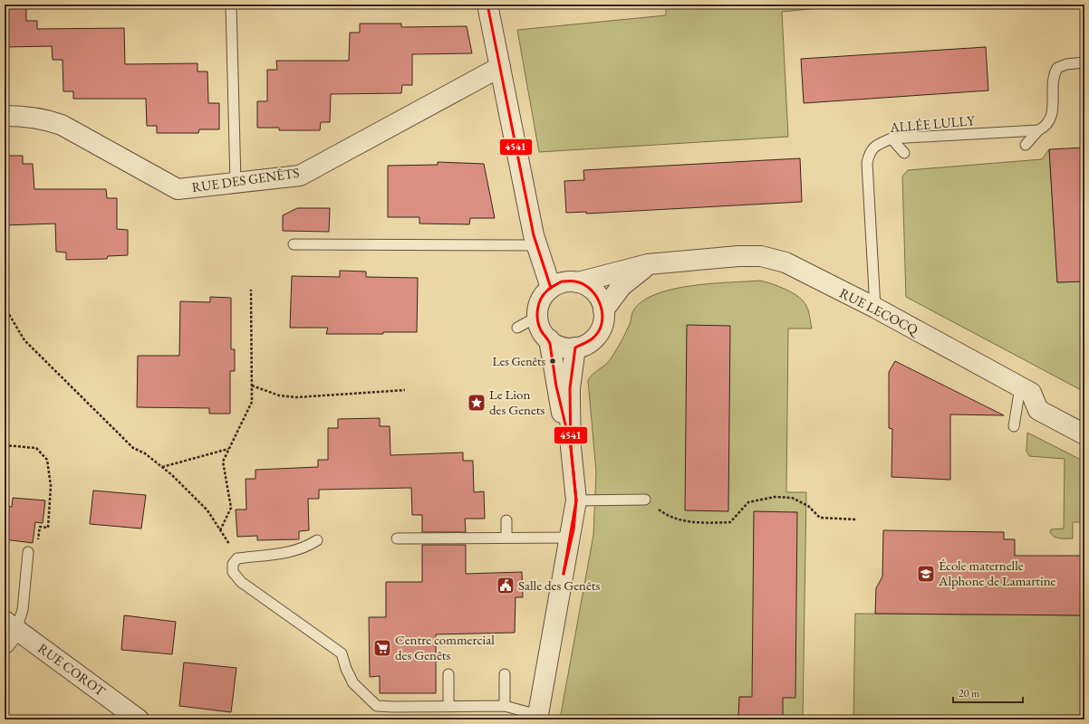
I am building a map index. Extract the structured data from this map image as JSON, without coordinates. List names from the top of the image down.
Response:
{
  "streets": {
    "street": ["RUE DES GENÊTS", "RUE LECOCQ", "RUE COROT"],
    "lane": ["ALLÉE LULLY"]
  },
  "crossings": [
    ["ALLÉE LULLY", "RUE LECOCQ"]
  ],
  "places": {
    "other": ["Les Genêts"],
    "place": ["Le Lion des Genets"],
    "school or university": ["École maternelle Alphone de Lamartine"],
    "public building": ["Salle des Genêts"],
    "supermarket": ["Centre commercial des Genêts"]
  },
  "lines": ["transit line 4541"],
  "scale_bar": "20 m"
}
